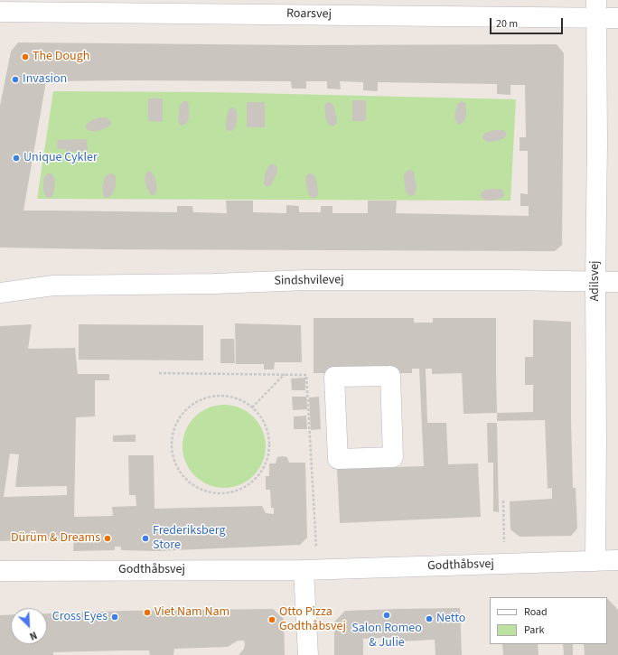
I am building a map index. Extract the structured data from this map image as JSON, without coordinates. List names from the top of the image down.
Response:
{
  "streets": {
    "street": [
      "Roarsvej",
      "Sindshvilevej",
      "Adilsvej",
      "Godthåbsvej"
    ]
  },
  "crossings": [
    ["Roarsvej", "Adilsvej"],
    ["Sindshvilevej", "Adilsvej"],
    ["Adilsvej", "Godthåbsvej"]
  ],
  "places": [
    "The Dough",
    "Invasion",
    "Unique Cykler",
    "Dürüm & Dreams",
    "Frederiksberg Store",
    "Viet Nam Nam",
    "Salon Romeo & Julie",
    "Cross Eyes",
    "Netto",
    "Otto Pizza Godthåbsvej"
  ],
  "legend": ["Road", "Park"],
  "scale_bar": "20 m",
  "north": "bottom right"
}
